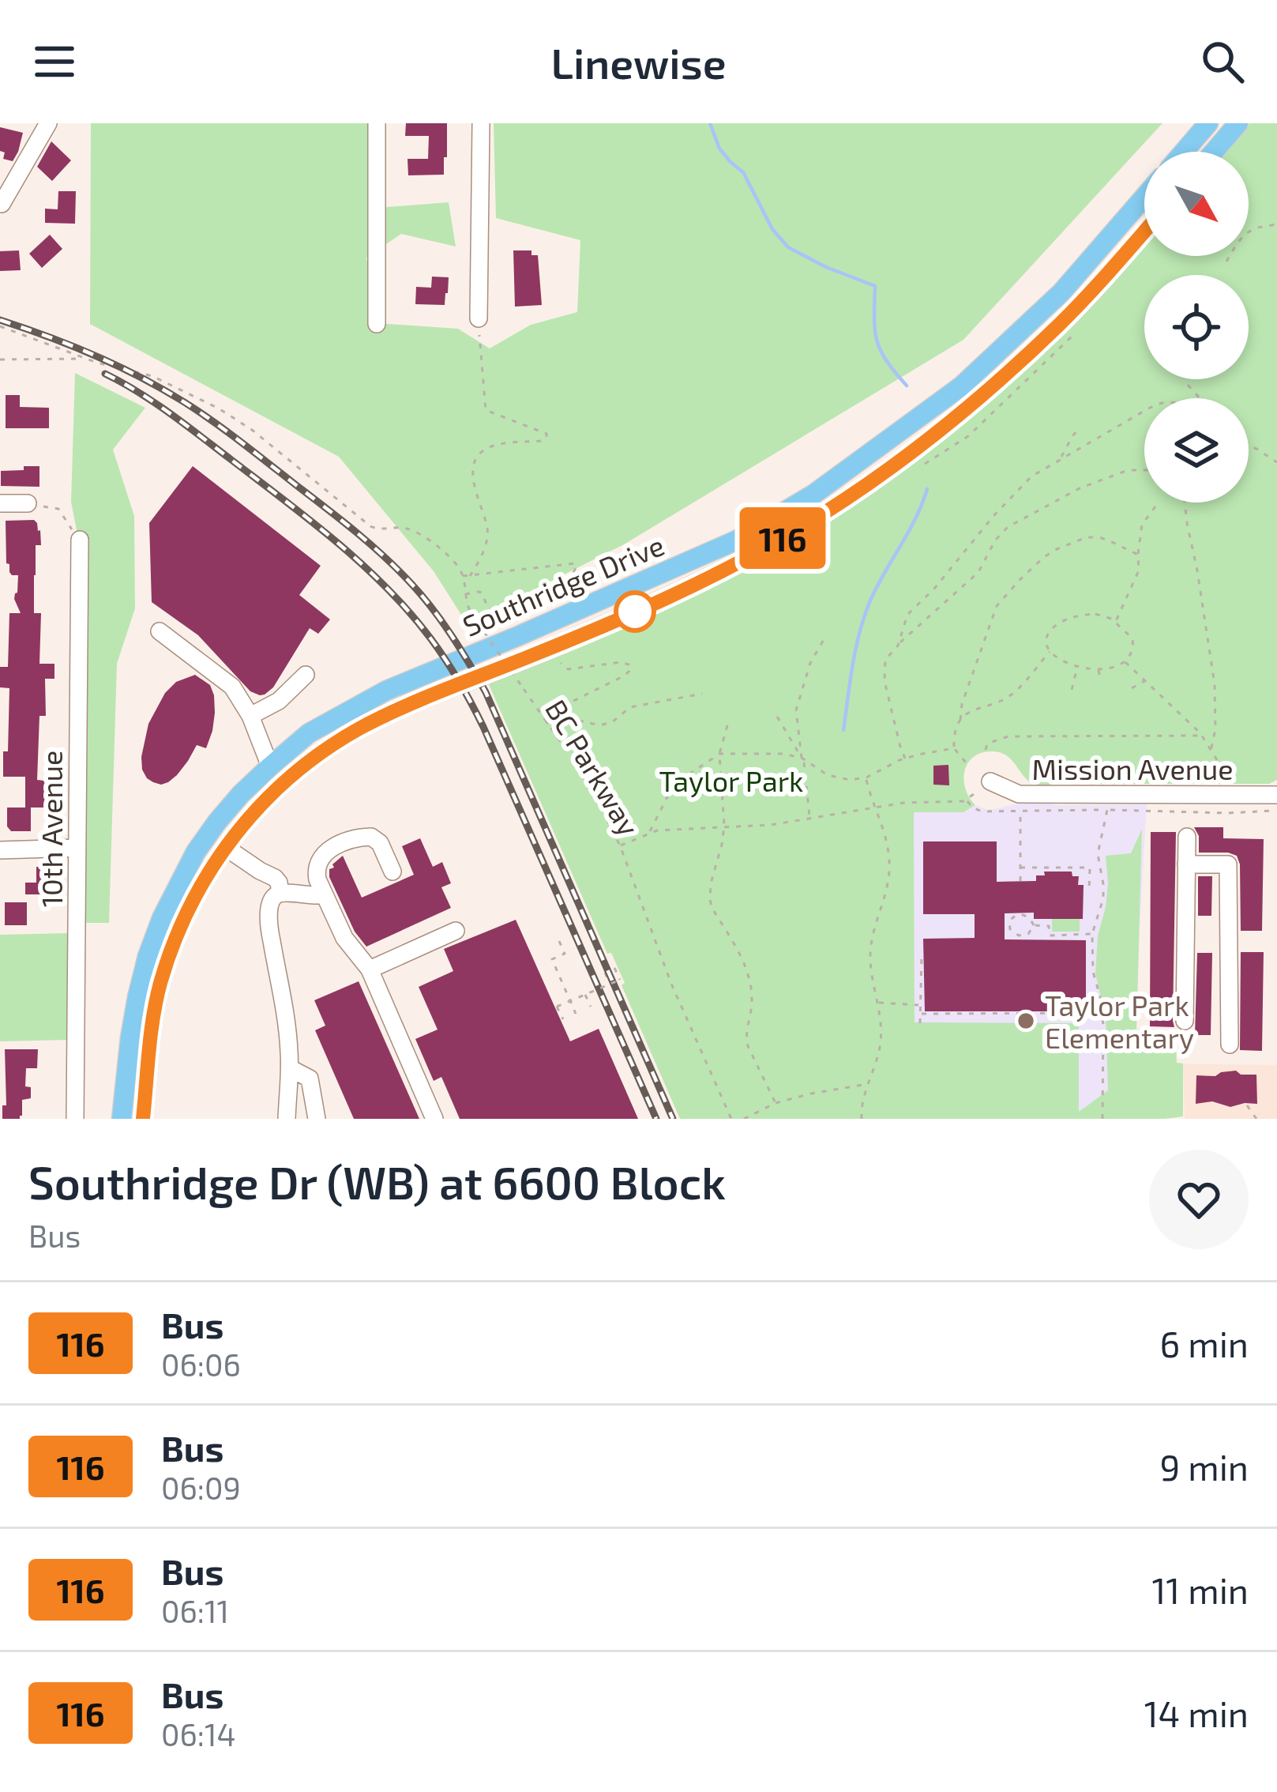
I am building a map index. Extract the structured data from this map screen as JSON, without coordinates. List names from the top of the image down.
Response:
{
  "streets": {
    "main road": ["Southridge Drive"],
    "street": ["Mission Avenue", "10th Avenue"],
    "path": ["BC Parkway"]
  },
  "parks": ["Taylor Park"],
  "places": ["Taylor Park Elementary"],
  "lines": ["bus line 116"],
  "north": "bottom right",
  "page": {
    "header": "Linewise",
    "on_map": "116",
    "heading": ["Southridge Dr (WB) at 6600 Block", "Bus"],
    "list": [
      {
        "mark": "116",
        "name": "Bus",
        "note": "06:06",
        "value": "6 min"
      },
      {
        "mark": "116",
        "name": "Bus",
        "note": "06:09",
        "value": "9 min"
      },
      {
        "mark": "116",
        "name": "Bus",
        "note": "06:11",
        "value": "11 min"
      },
      {
        "mark": "116",
        "name": "Bus",
        "note": "06:14",
        "value": "14 min"
      }
    ]
  }
}
